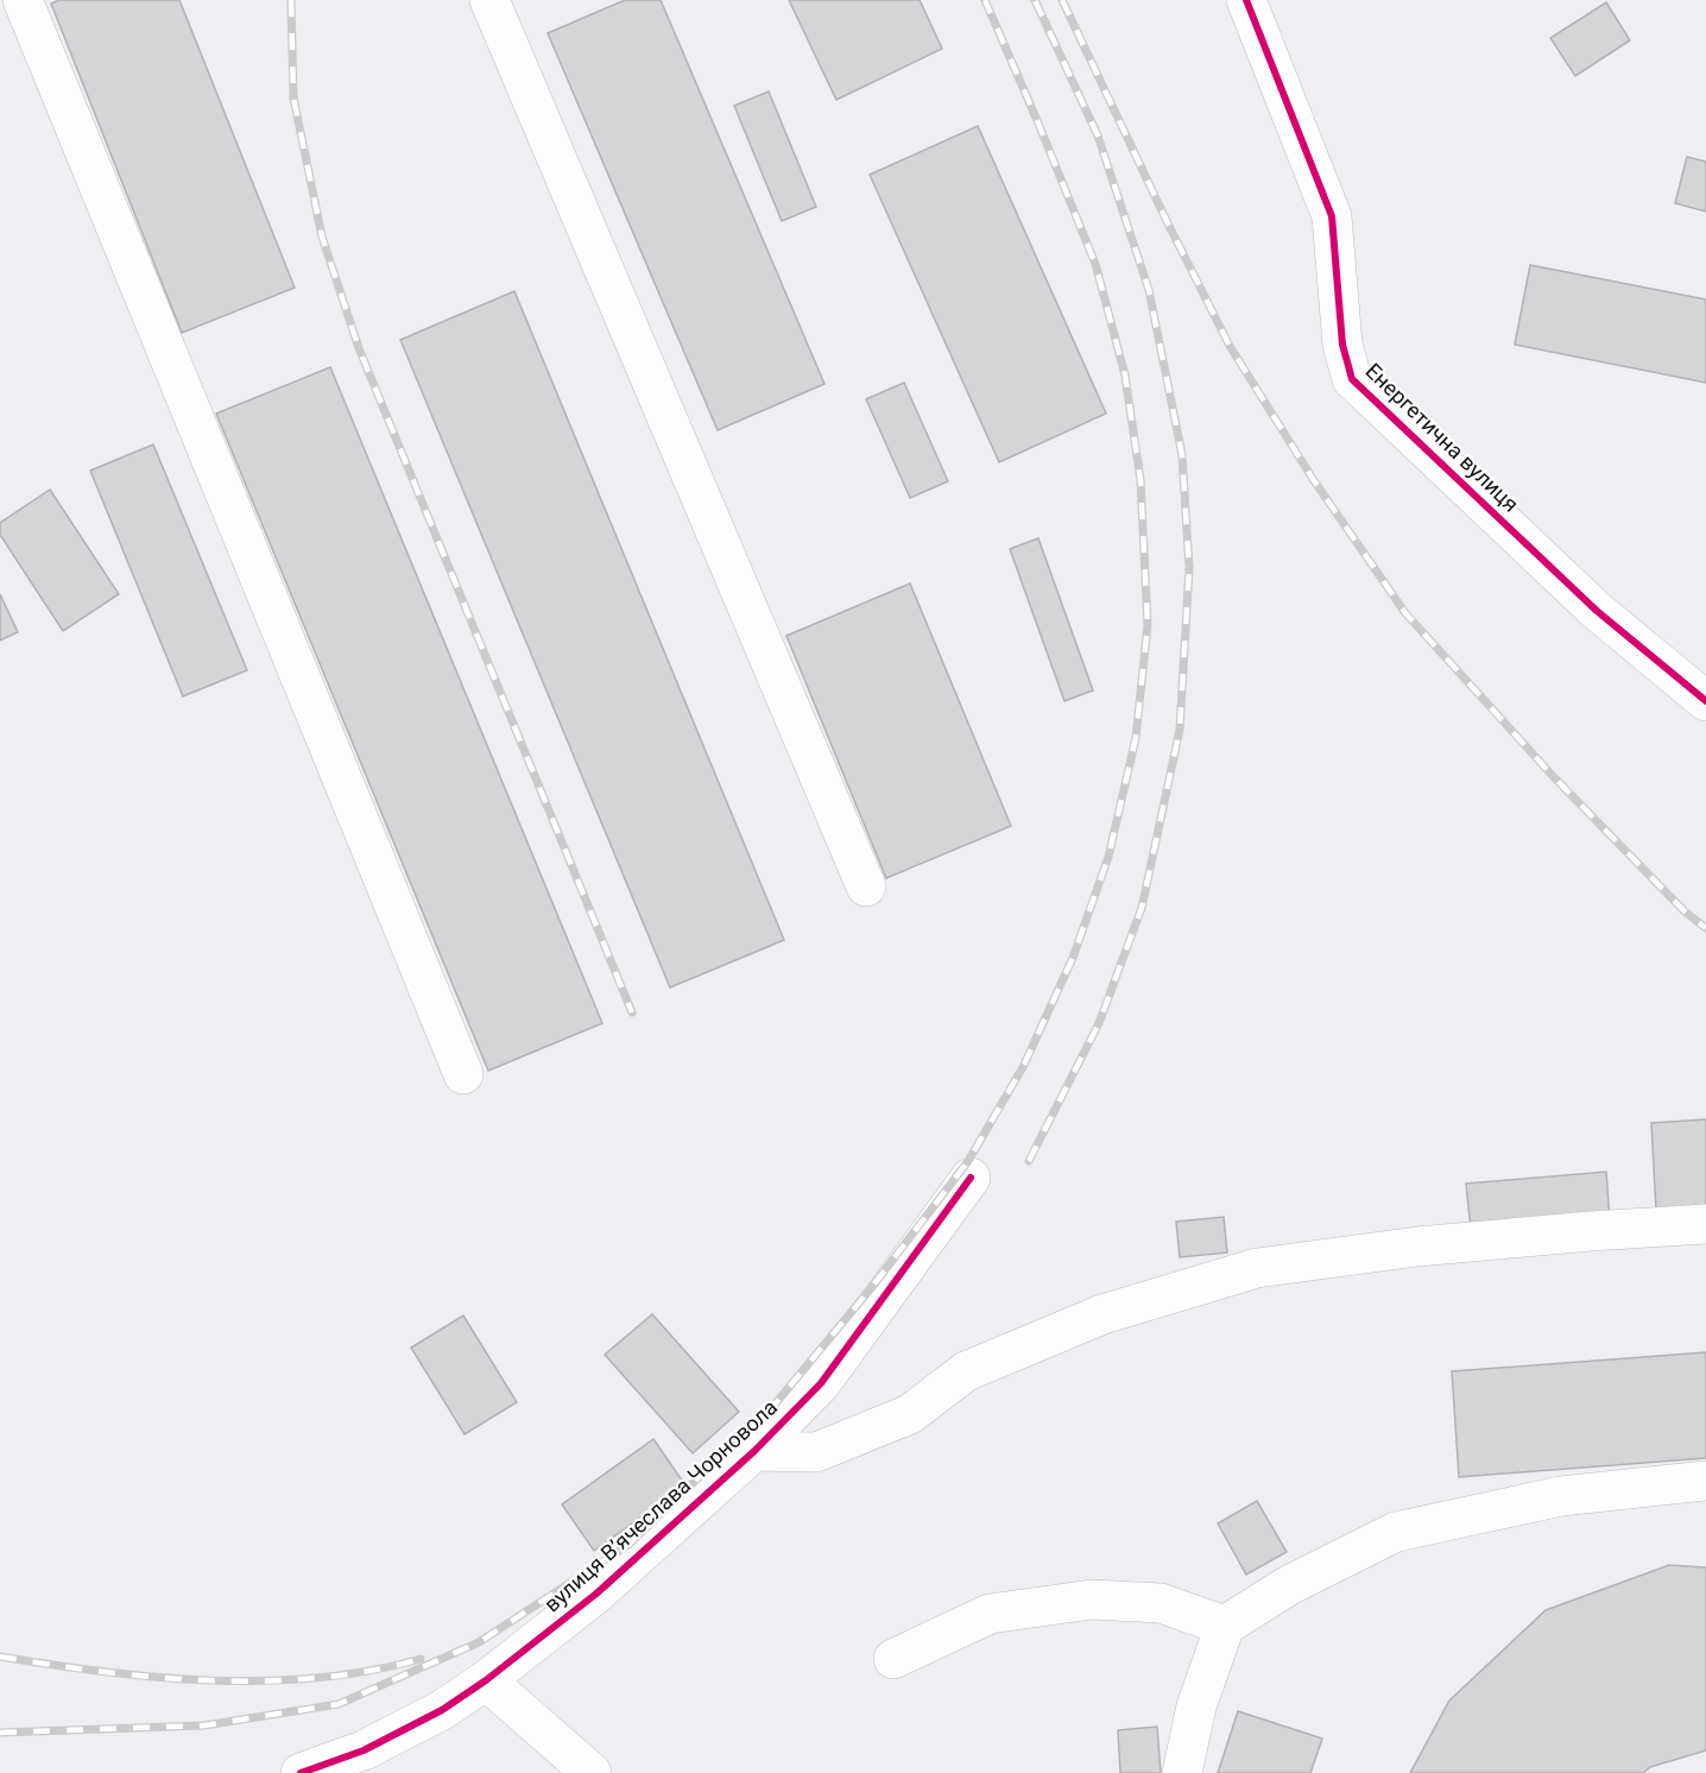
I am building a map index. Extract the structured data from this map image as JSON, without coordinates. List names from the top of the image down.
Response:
{
  "streets": {
    "street": ["Енергетична вулиця", "вулиця Вʼячеслава Чорновола"]
  }
}
